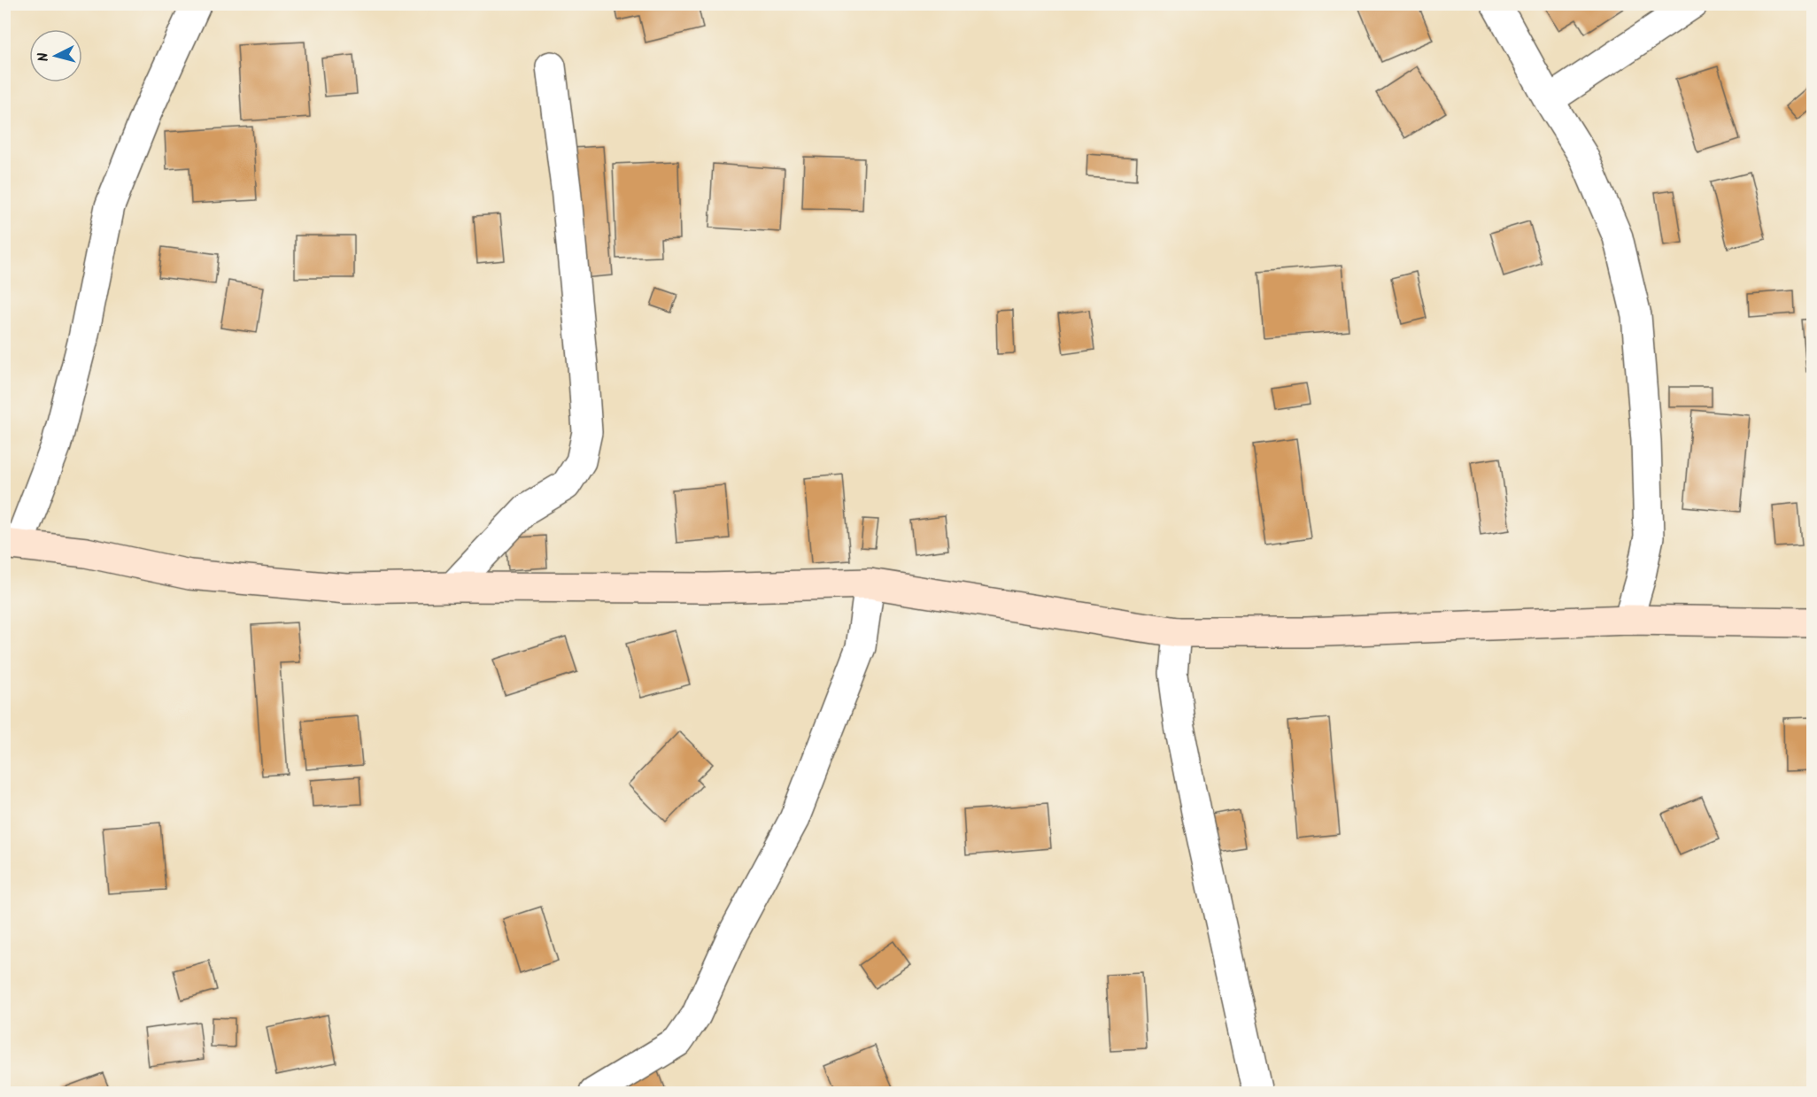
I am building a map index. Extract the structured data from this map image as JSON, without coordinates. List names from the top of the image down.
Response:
{
  "north": "left"
}
